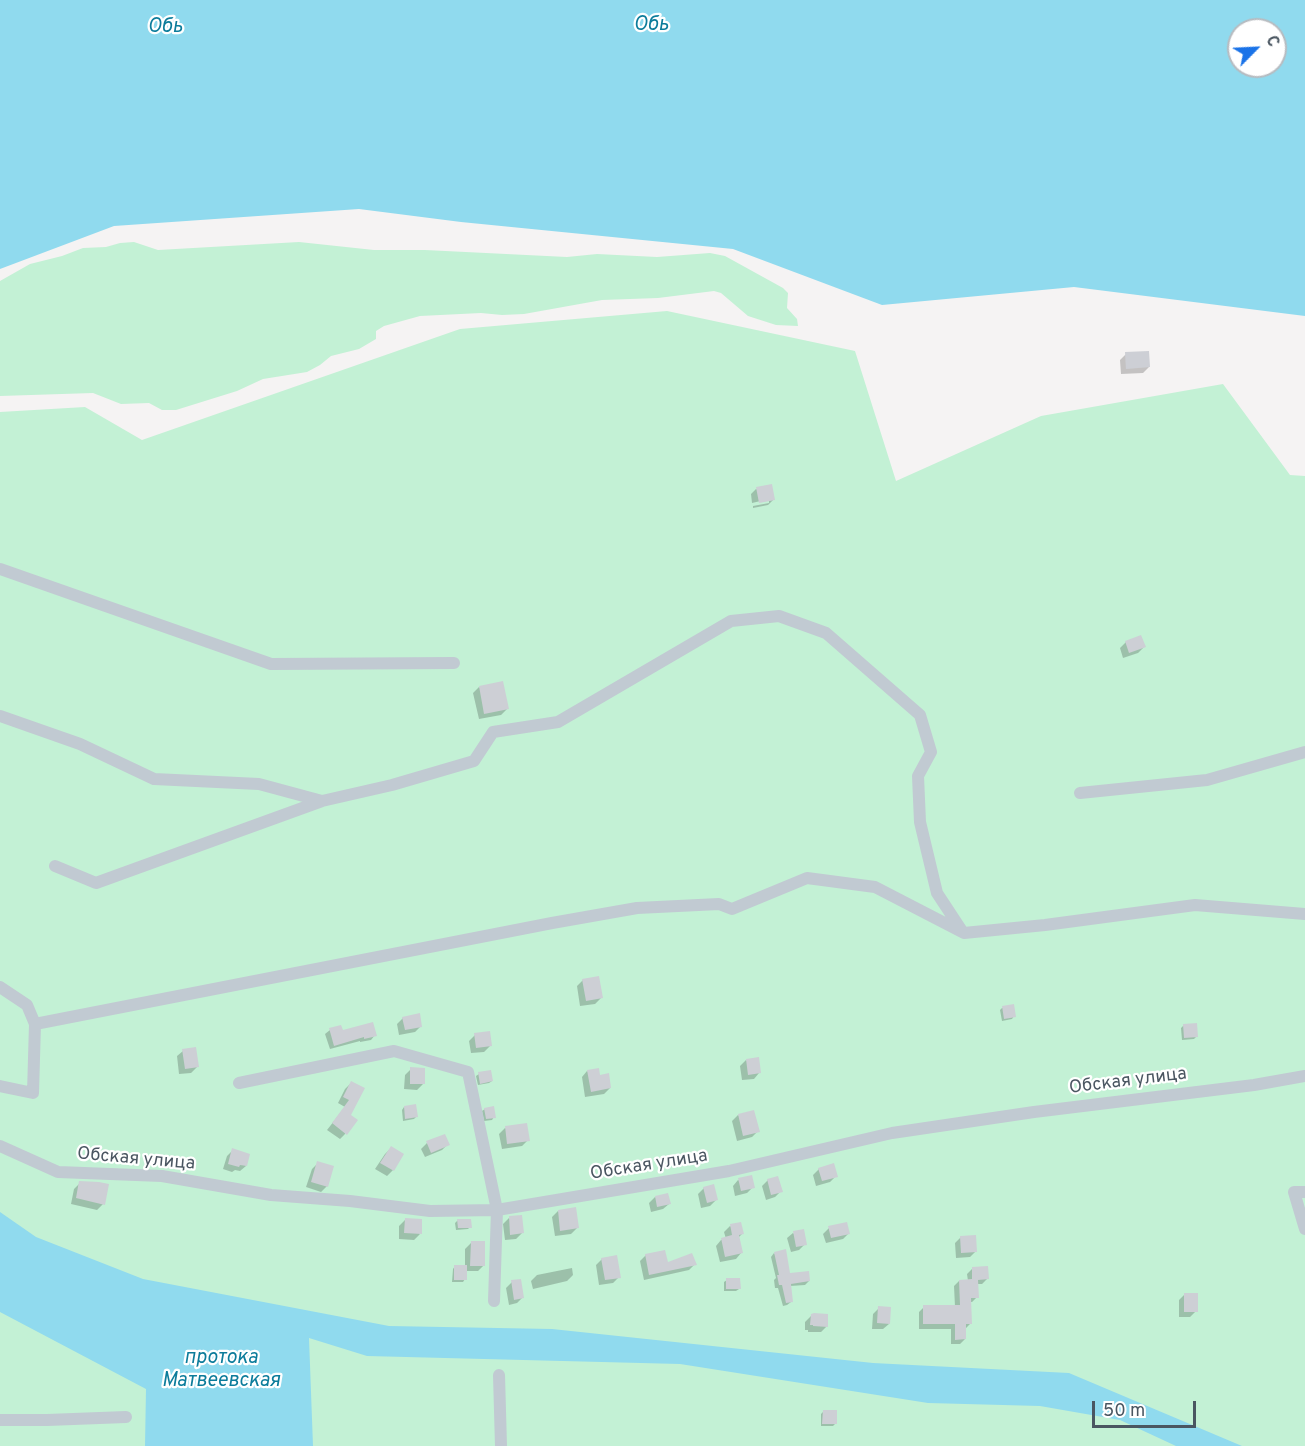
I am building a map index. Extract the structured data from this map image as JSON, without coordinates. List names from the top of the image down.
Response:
{
  "streets": {
    "street": ["Обская улица"]
  },
  "water": ["Обь", "протока Матвеевская"],
  "scale_bar": "50 m",
  "north": "top right"
}
